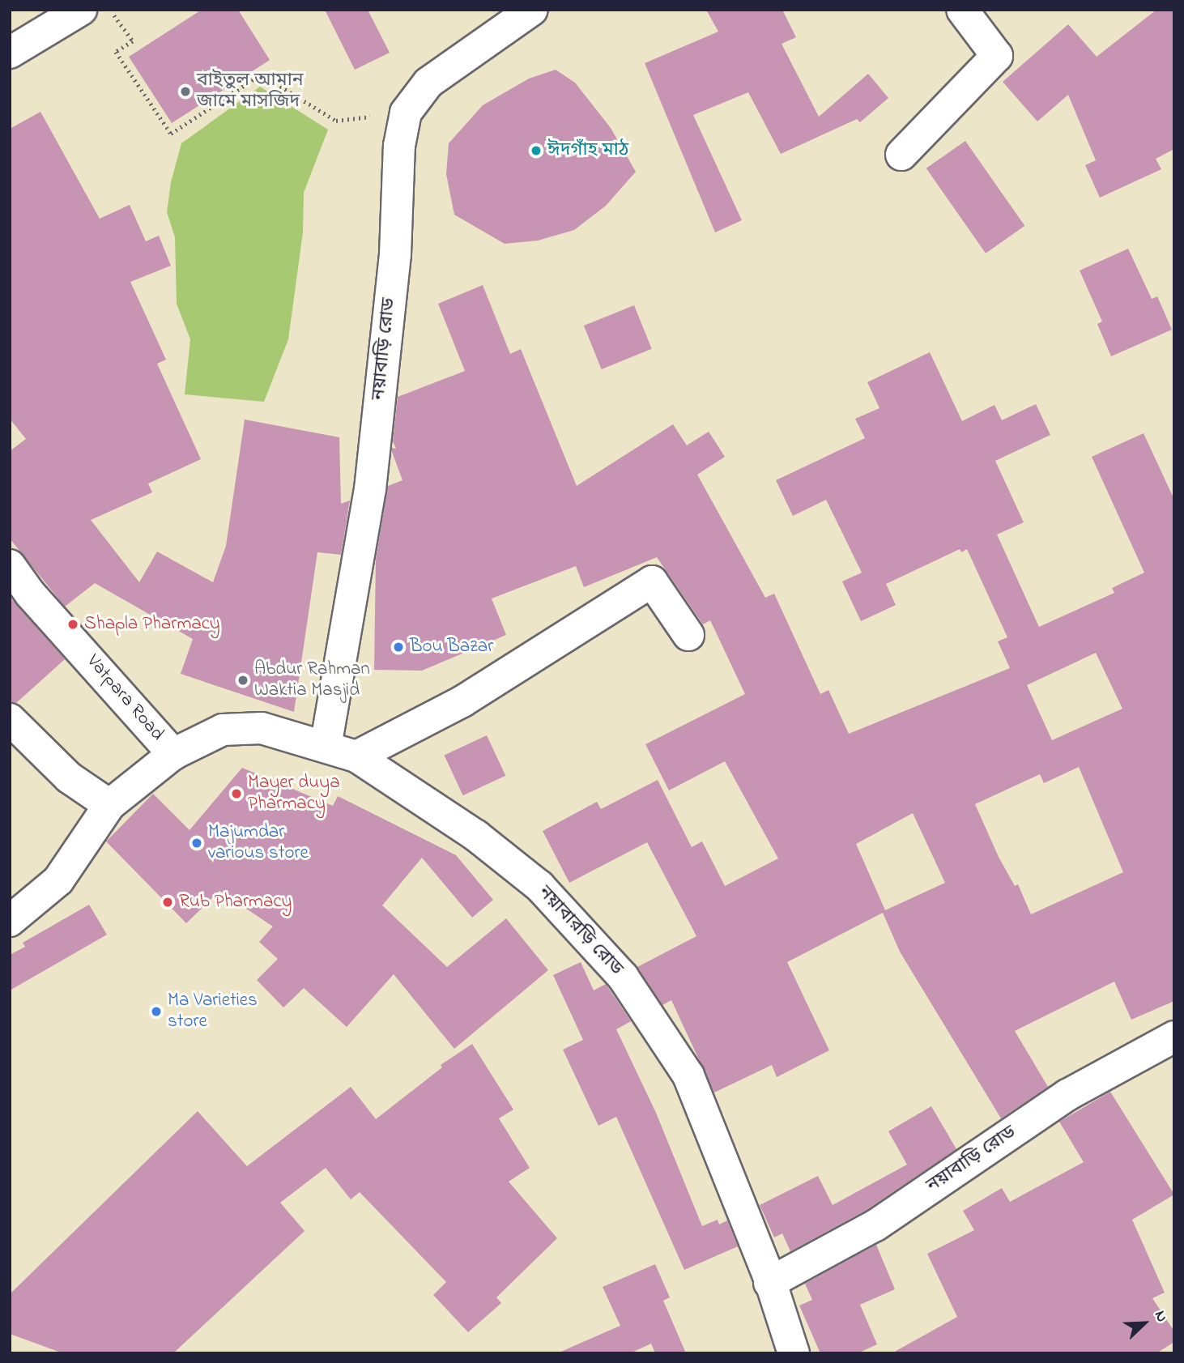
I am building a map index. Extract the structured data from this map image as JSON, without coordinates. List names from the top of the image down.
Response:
{
  "streets": {
    "street": ["নয়াবাড়ি রোড", "Vatpara Road", "নয়াবারড়ি রোড"]
  },
  "crossings": [
    ["নয়াবাড়ি রোড", "নয়াবারড়ি রোড"],
    ["Vatpara Road", "নয়াবারড়ি রোড"]
  ],
  "places": [
    "বাইতুল আমান জামে মাসজিদ",
    "ঈদগাঁহ মাঠ",
    "Shapla Pharmacy",
    "Bou Bazar",
    "Abdur Rahman Waktia Masjid",
    "Mayer duya Pharmacy",
    "Majumdar various store",
    "Rub Pharmacy",
    "Ma Varieties store"
  ],
  "north": "top right"
}
